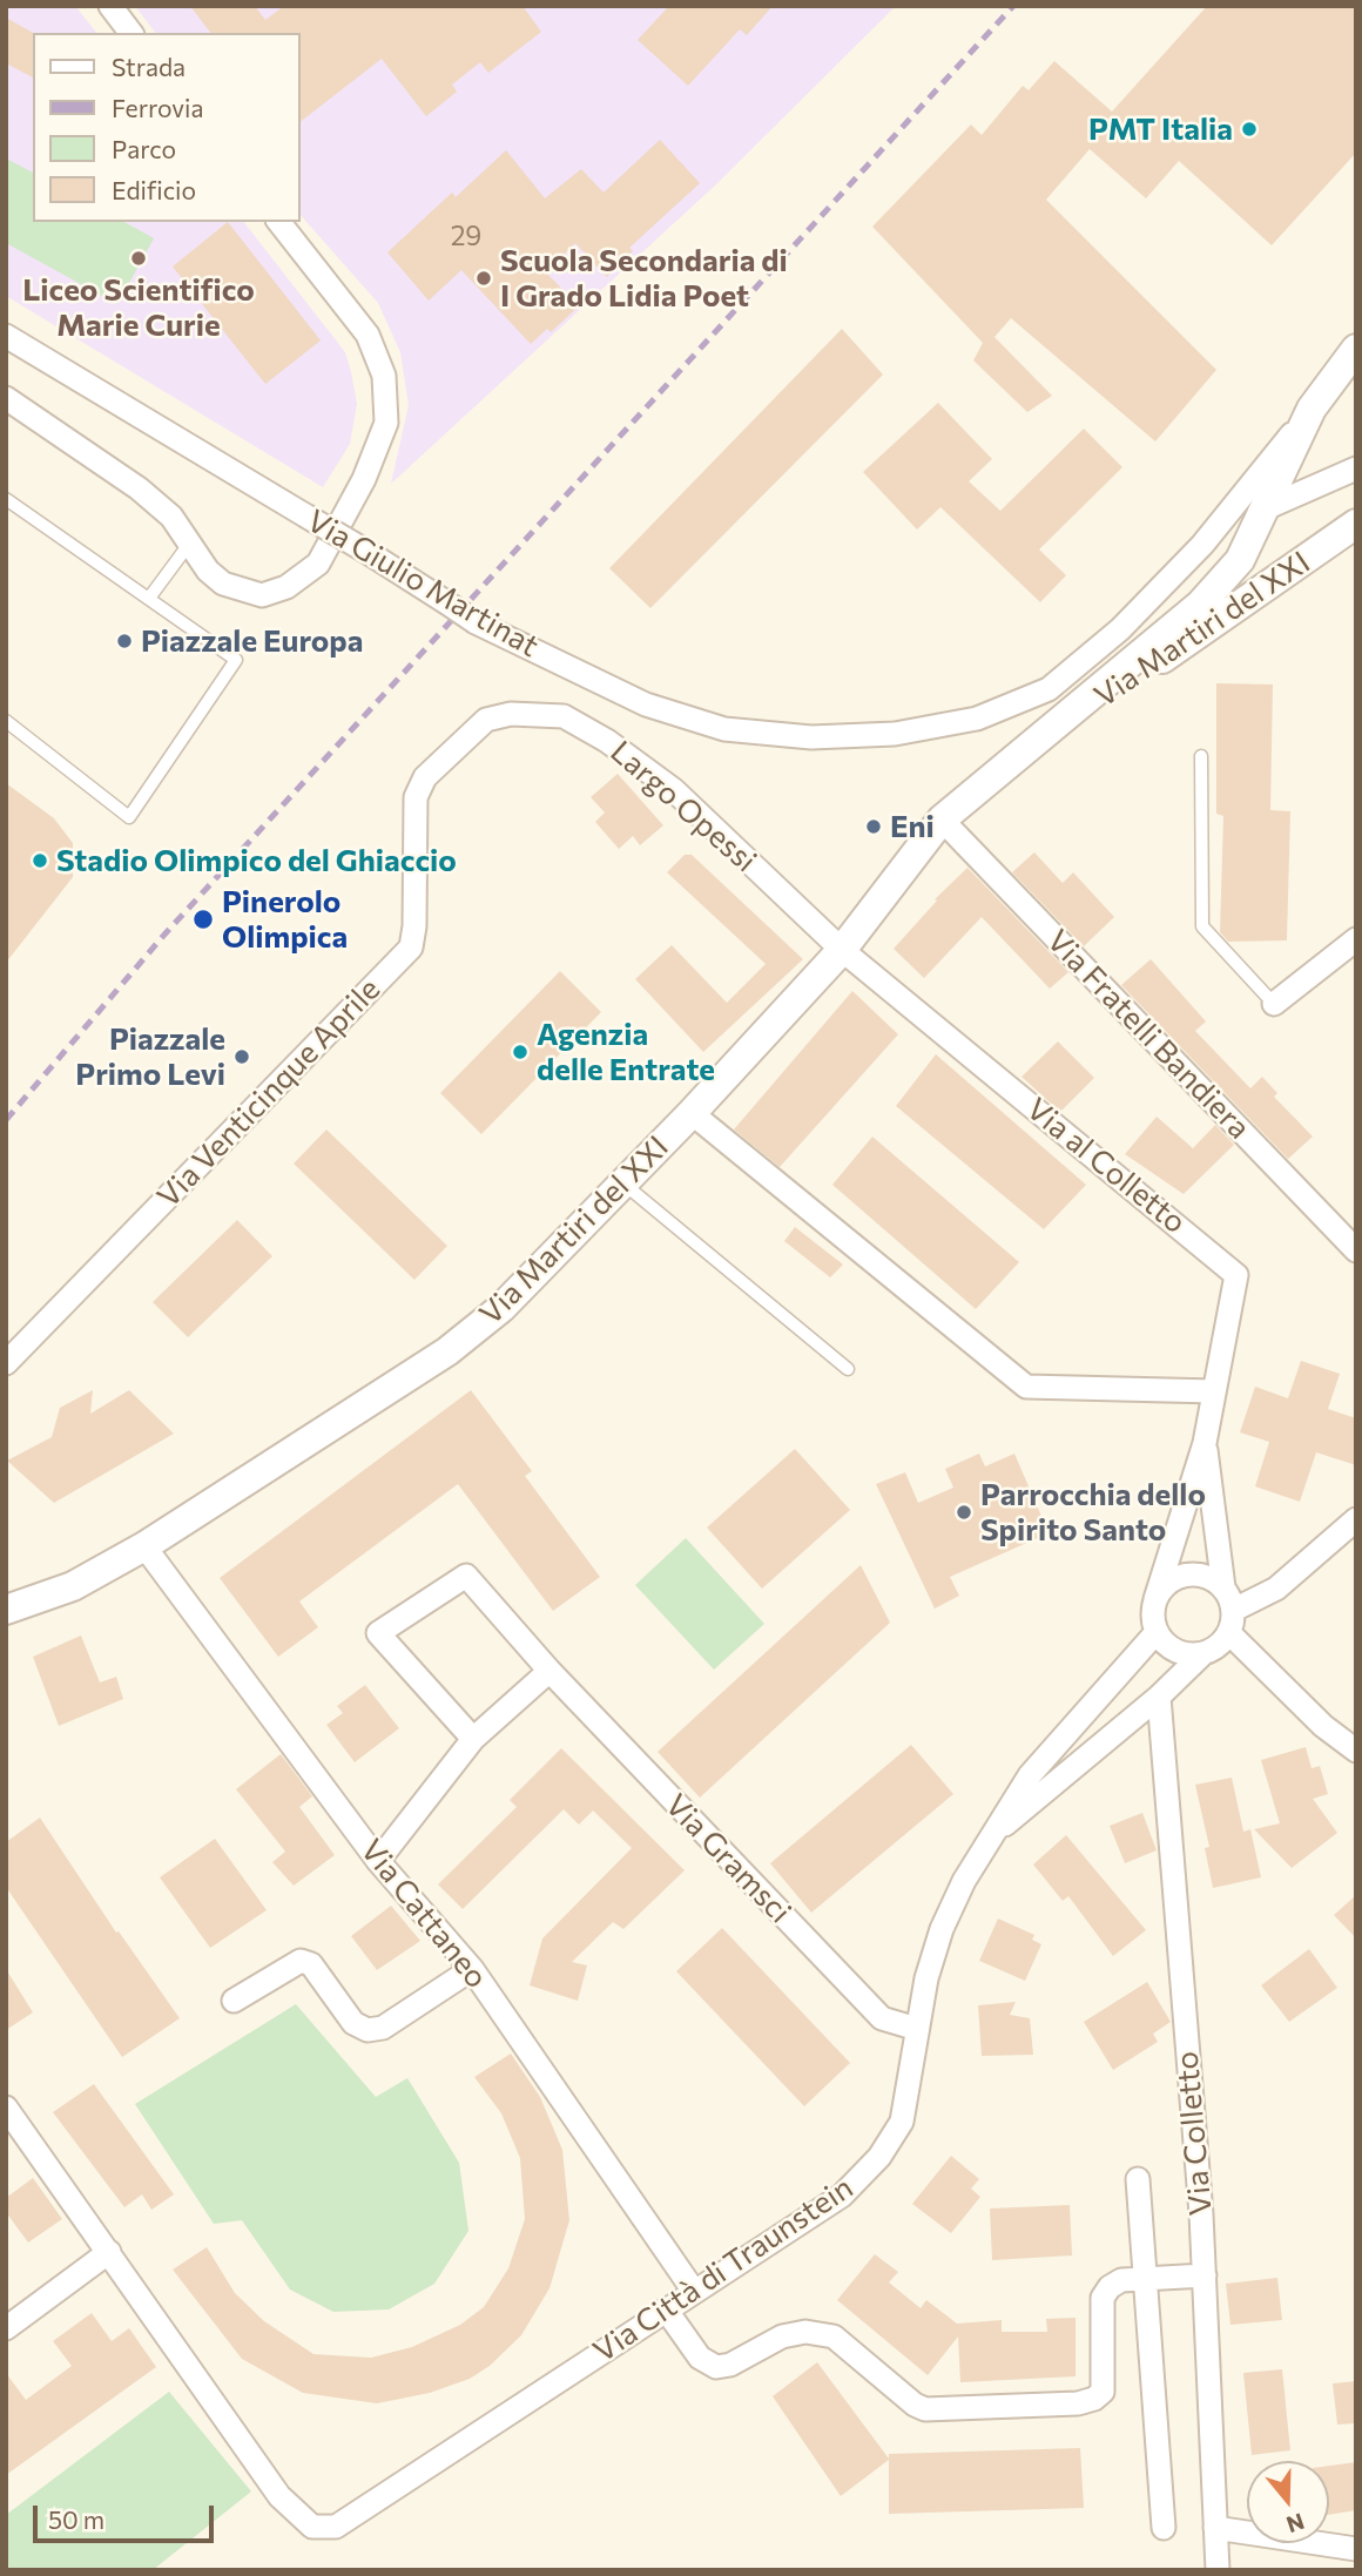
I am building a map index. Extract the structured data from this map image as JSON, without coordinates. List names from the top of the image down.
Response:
{
  "streets": {
    "street": [
      "Via Giulio Martinat",
      "Via Martiri del XXI",
      "Largo Opessi",
      "Via Fratelli Bandiera",
      "Via Venticinque Aprile",
      "Via al Colletto",
      "Via Gramsci",
      "Via Cattaneo",
      "Via Colletto",
      "Via Città di Traunstein"
    ]
  },
  "crossings": [
    ["Via Giulio Martinat", "Via Martiri del XXI"],
    ["Via Martiri del XXI", "Largo Opessi"],
    ["Via Martiri del XXI", "Via Fratelli Bandiera"],
    ["Via Martiri del XXI", "Via al Colletto"],
    ["Via Martiri del XXI", "Via Cattaneo"],
    ["Largo Opessi", "Via Venticinque Aprile"],
    ["Largo Opessi", "Via al Colletto"],
    ["Via al Colletto", "Via Città di Traunstein"],
    ["Via Gramsci", "Via Città di Traunstein"],
    ["Via Cattaneo", "Via Città di Traunstein"],
    ["Via Colletto", "Via Città di Traunstein"]
  ],
  "places": [
    "PMT Italia",
    "Liceo Scientifico Marie Curie",
    "Scuola Secondaria di I Grado Lidia Poet",
    "Piazzale Europa",
    "Eni",
    "Stadio Olimpico del Ghiaccio",
    "Pinerolo Olimpica",
    "Agenzia delle Entrate",
    "Piazzale Primo Levi",
    "Parrocchia dello Spirito Santo"
  ],
  "house_numbers": ["29"],
  "legend": [
    "Strada",
    "Ferrovia",
    "Parco",
    "Edificio"
  ],
  "scale_bar": "50 m",
  "north": "bottom"
}
